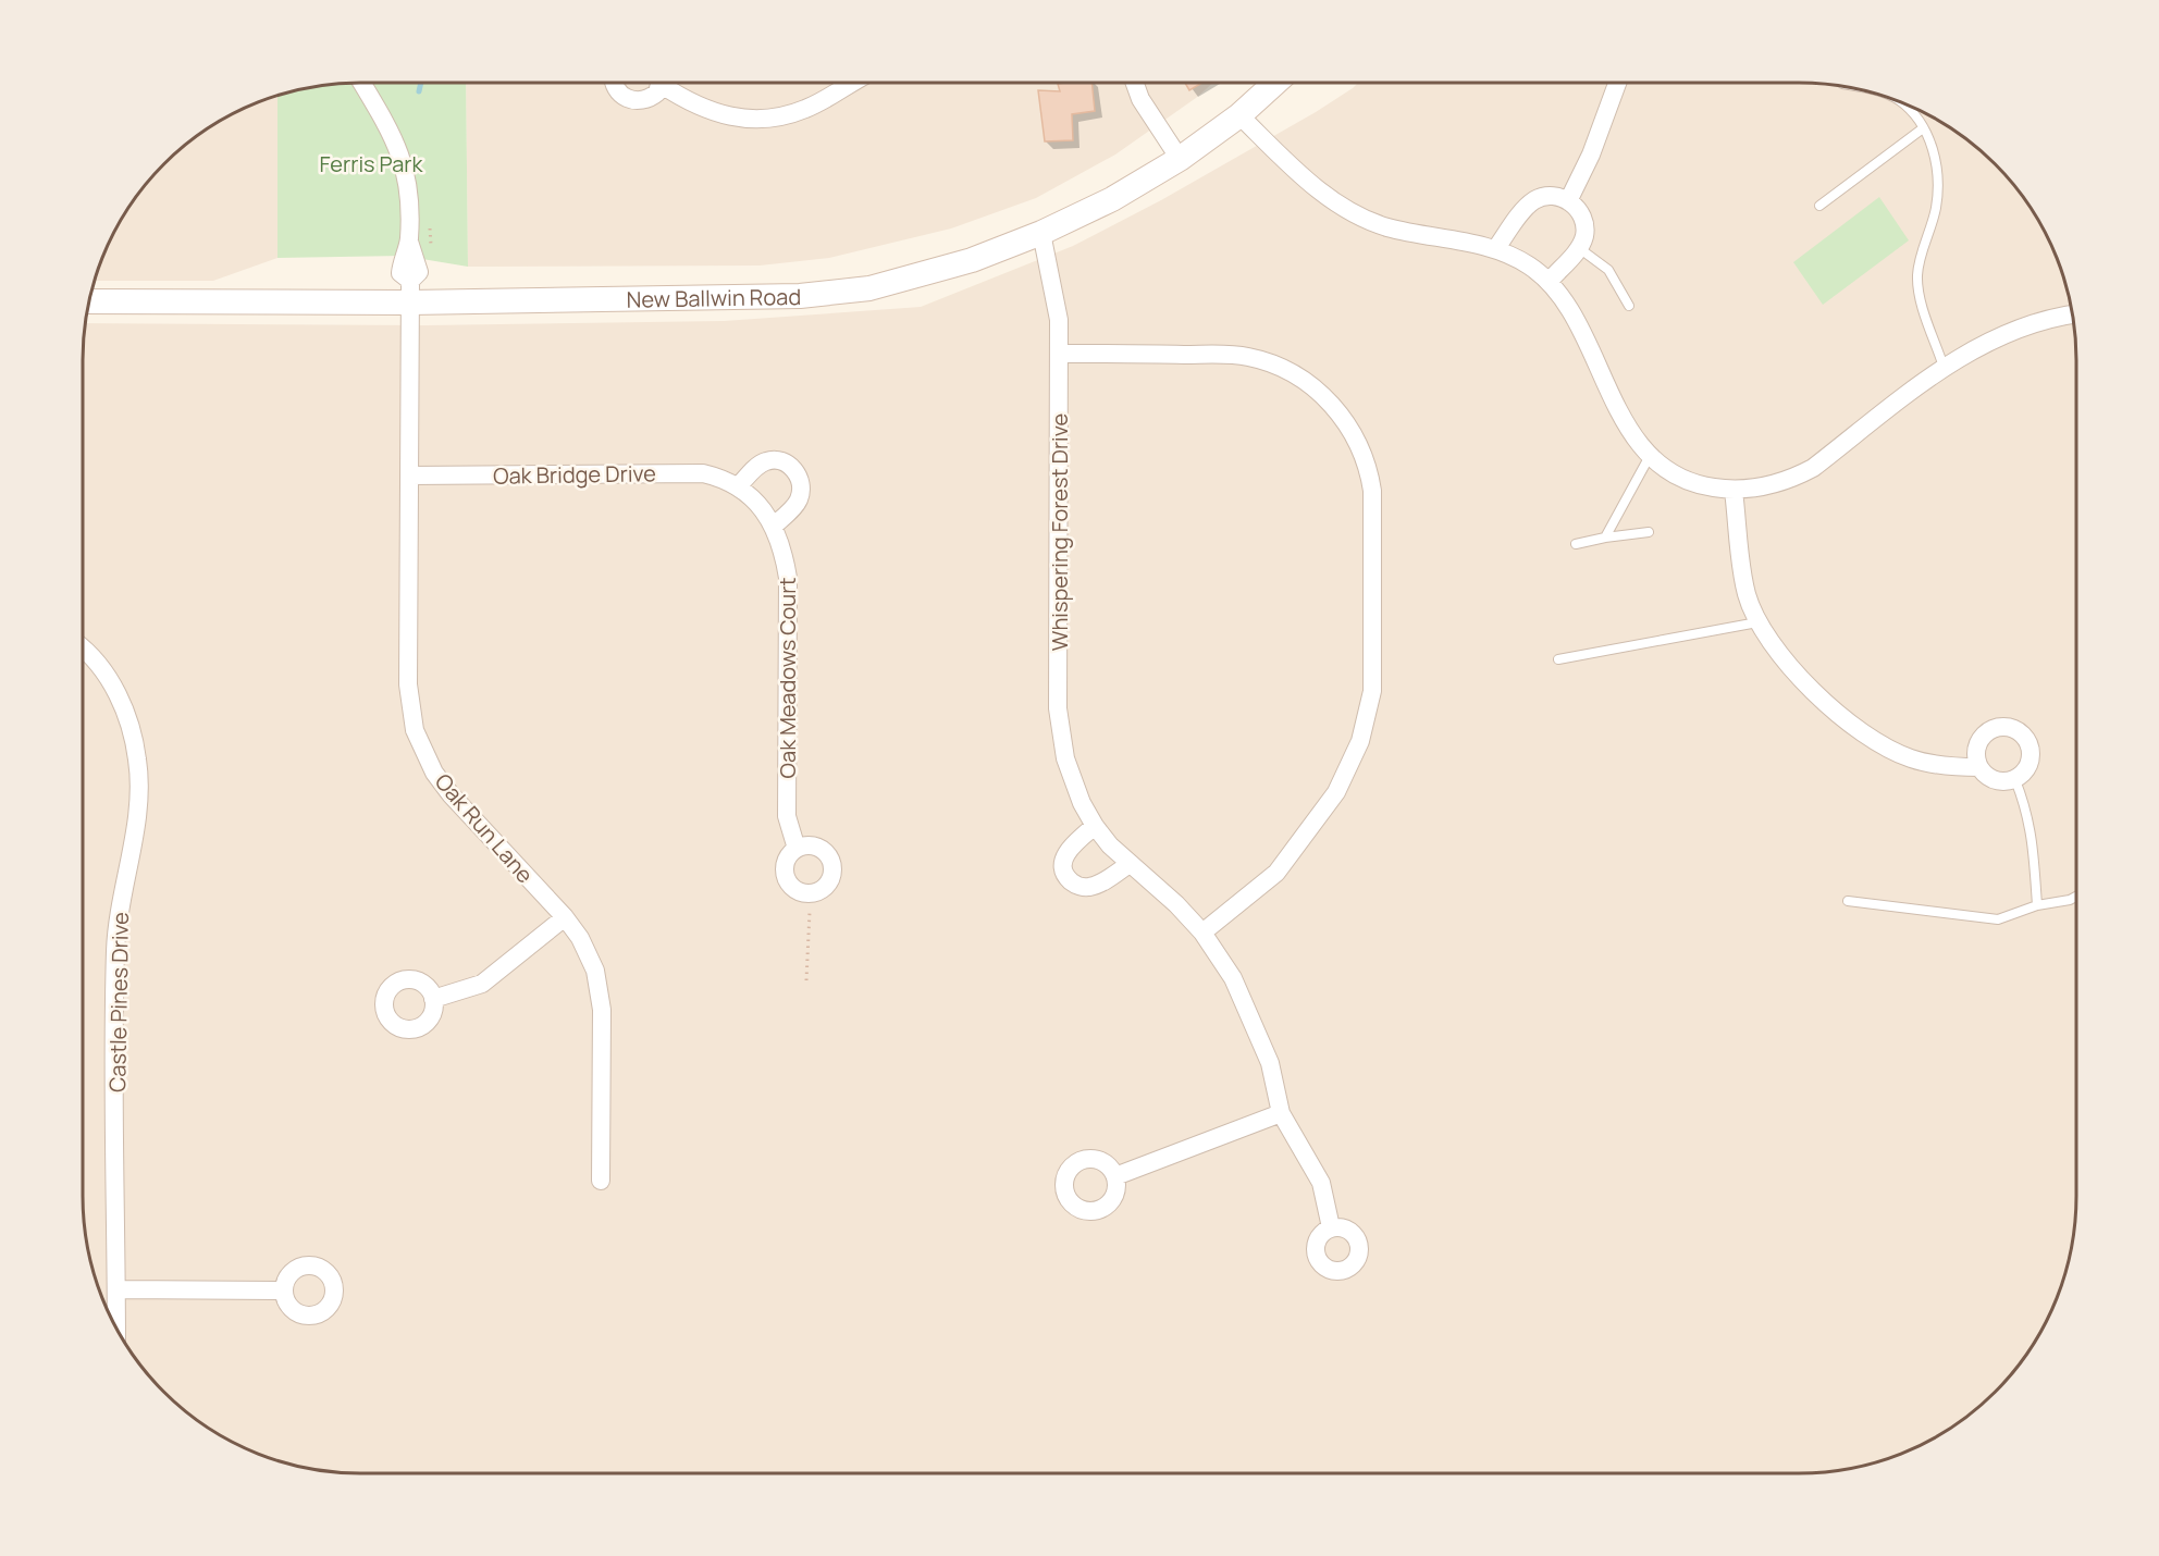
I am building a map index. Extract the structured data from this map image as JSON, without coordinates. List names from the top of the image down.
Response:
{
  "streets": {
    "main road": ["New Ballwin Road"],
    "street": [
      "Oak Bridge Drive",
      "Whispering Forest Drive",
      "Oak Meadows Court",
      "Oak Run Lane",
      "Castle Pines Drive"
    ]
  },
  "crossings": [
    ["New Ballwin Road", "Whispering Forest Drive"],
    ["New Ballwin Road", "Oak Run Lane"],
    ["Oak Bridge Drive", "Oak Meadows Court"],
    ["Oak Bridge Drive", "Oak Run Lane"]
  ],
  "parks": ["Ferris Park"]
}
